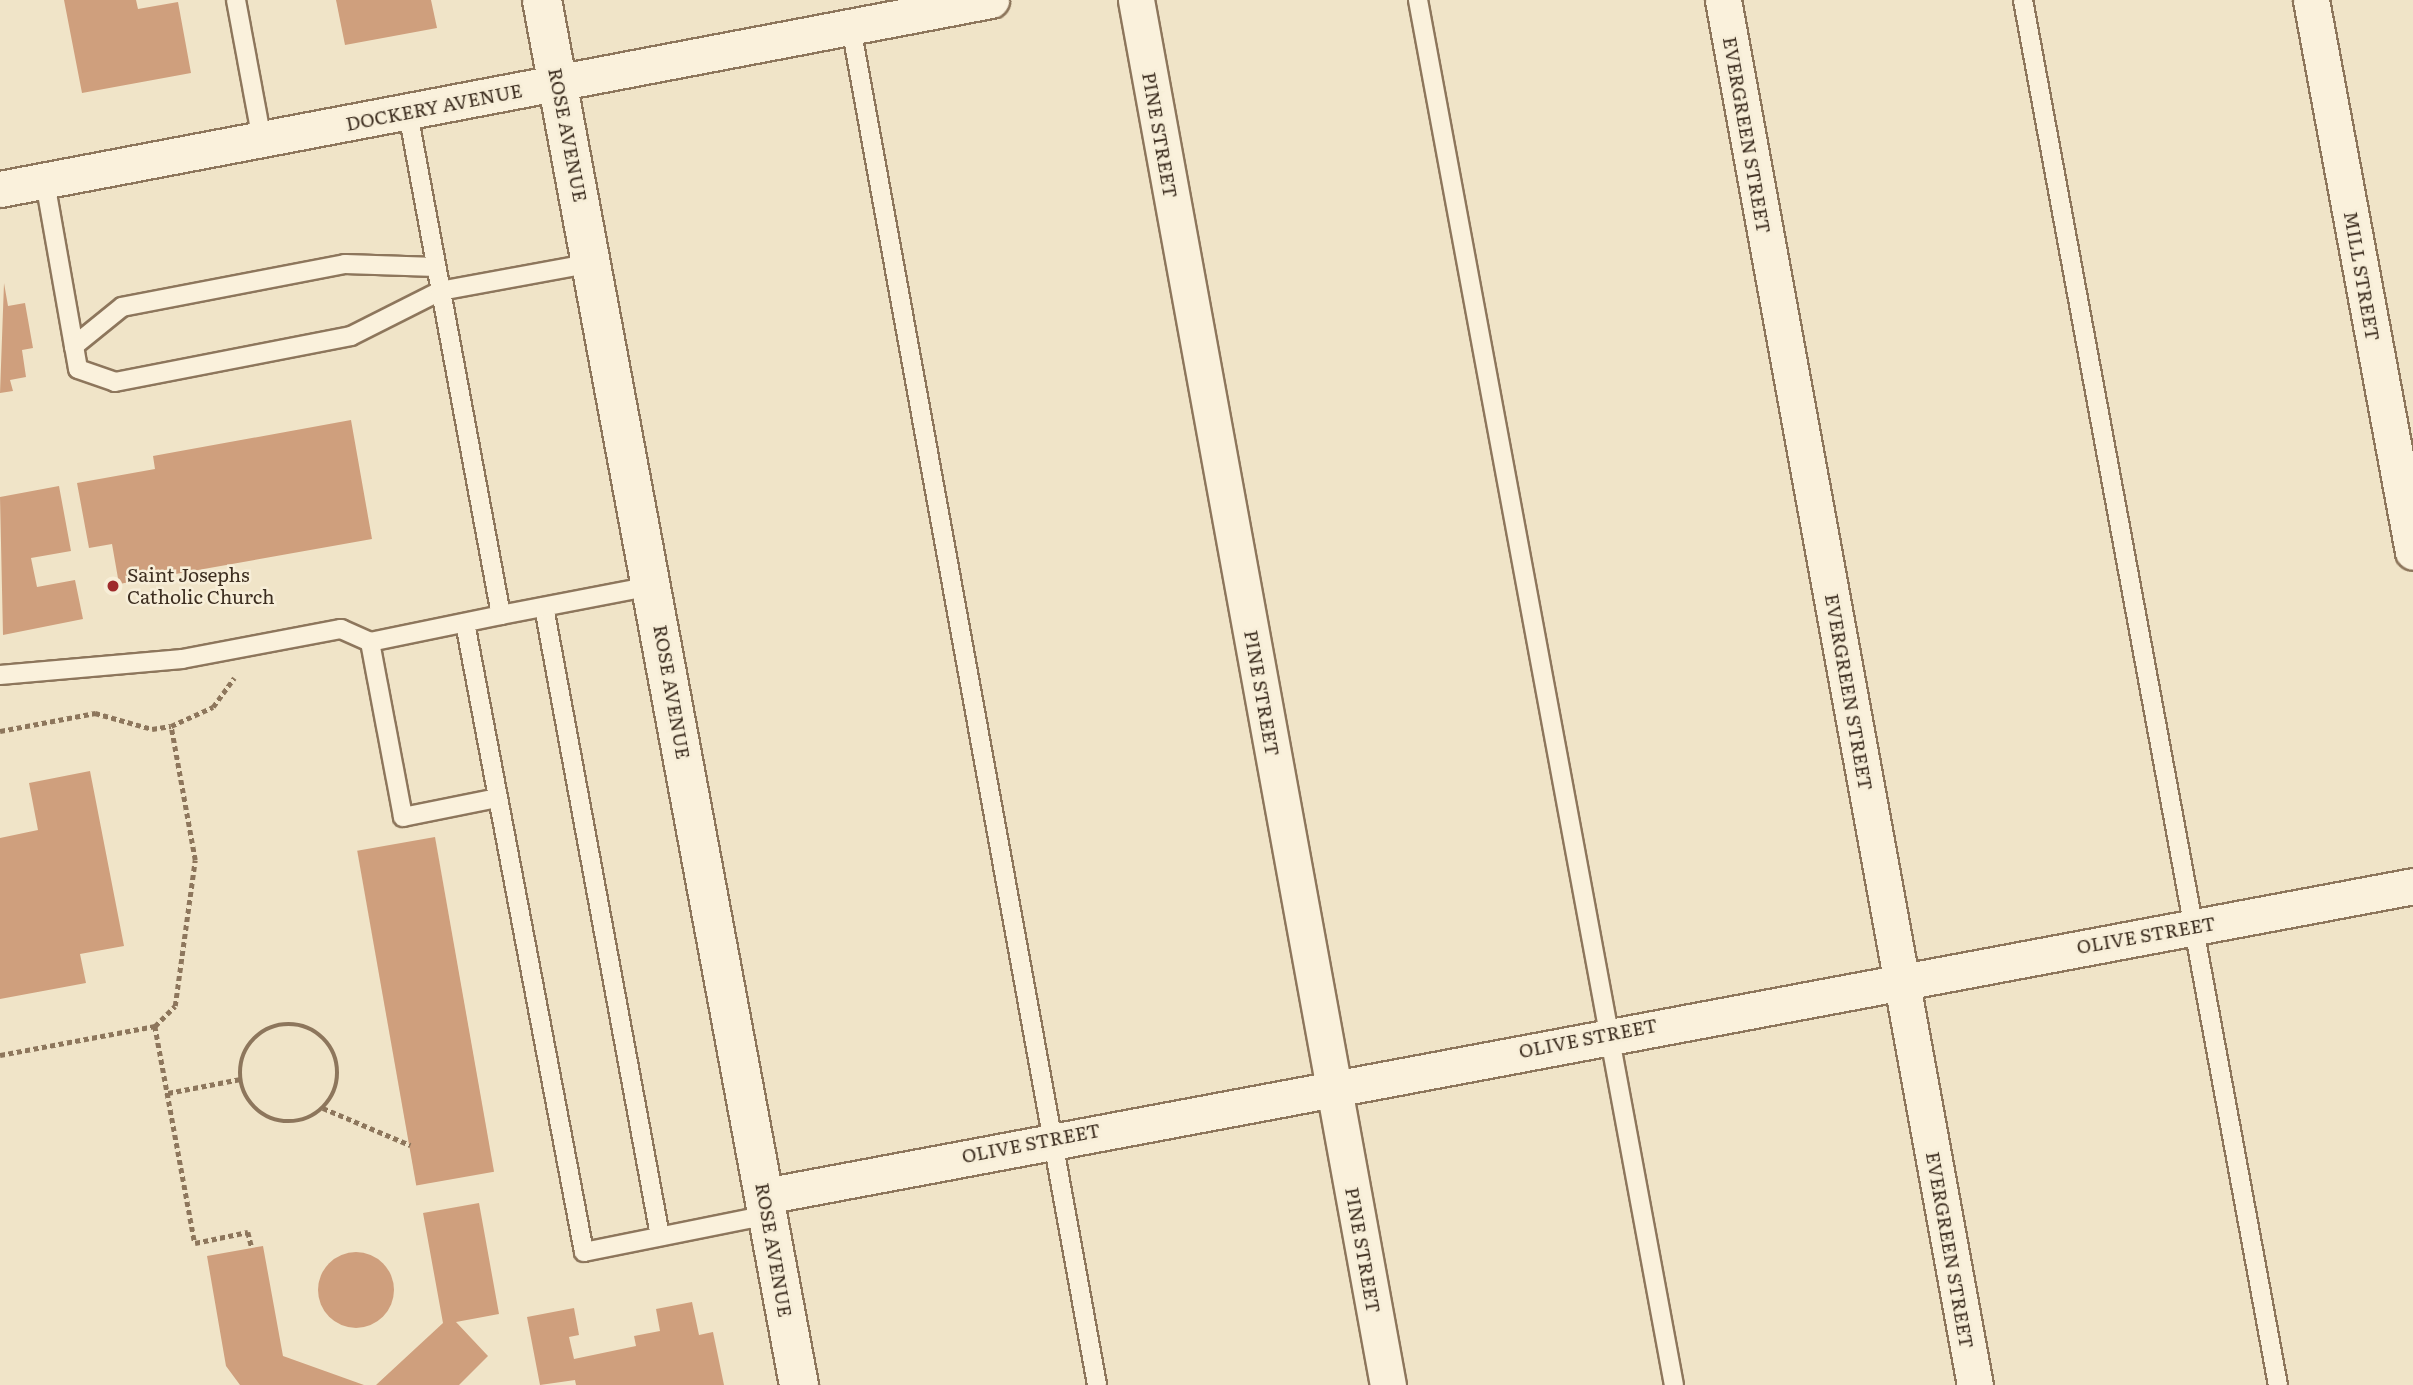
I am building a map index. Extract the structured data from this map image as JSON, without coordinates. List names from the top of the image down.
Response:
{
  "streets": {
    "street": [
      "DOCKERY AVENUE",
      "ROSE AVENUE",
      "PINE STREET",
      "EVERGREEN STREET",
      "MILL STREET",
      "OLIVE STREET"
    ]
  },
  "crossings": [
    ["DOCKERY AVENUE", "ROSE AVENUE"],
    ["ROSE AVENUE", "OLIVE STREET"],
    ["PINE STREET", "OLIVE STREET"],
    ["EVERGREEN STREET", "OLIVE STREET"]
  ],
  "places": ["Saint Josephs Catholic Church"]
}
